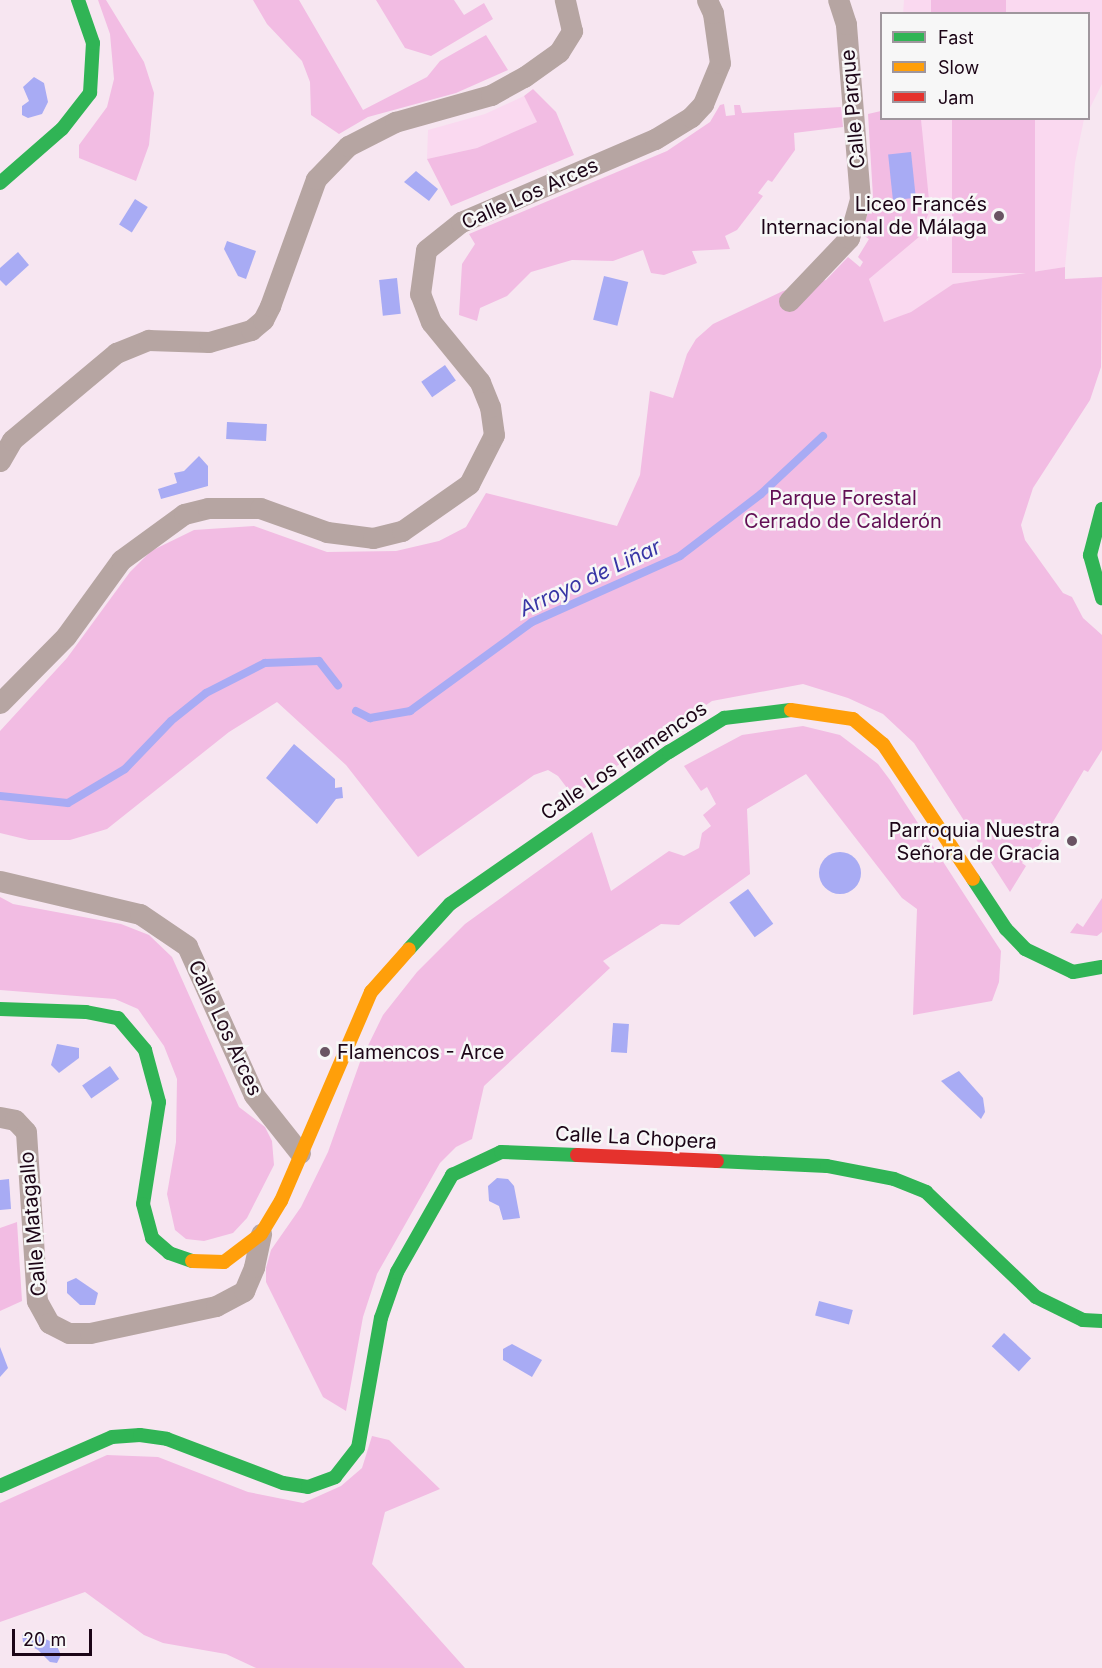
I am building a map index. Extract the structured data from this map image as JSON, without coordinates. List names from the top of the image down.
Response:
{
  "streets": {
    "street": [
      "Calle Parque",
      "Calle Los Arces",
      "Calle Los Flamencos",
      "Calle La Chopera",
      "Calle Matagallo"
    ]
  },
  "crossings": [
    ["Calle Los Arces", "Calle Los Flamencos"],
    ["Calle Los Flamencos", "Calle Matagallo"]
  ],
  "water": ["Arroyo de Liñar"],
  "parks": ["Parque Forestal Cerrado de Calderón"],
  "places": ["Liceo Francés Internacional de Málaga", "Parroquia Nuestra Señora de Gracia", "Flamencos - Arce"],
  "legend": ["Fast", "Slow", "Jam"],
  "scale_bar": "20 m"
}
